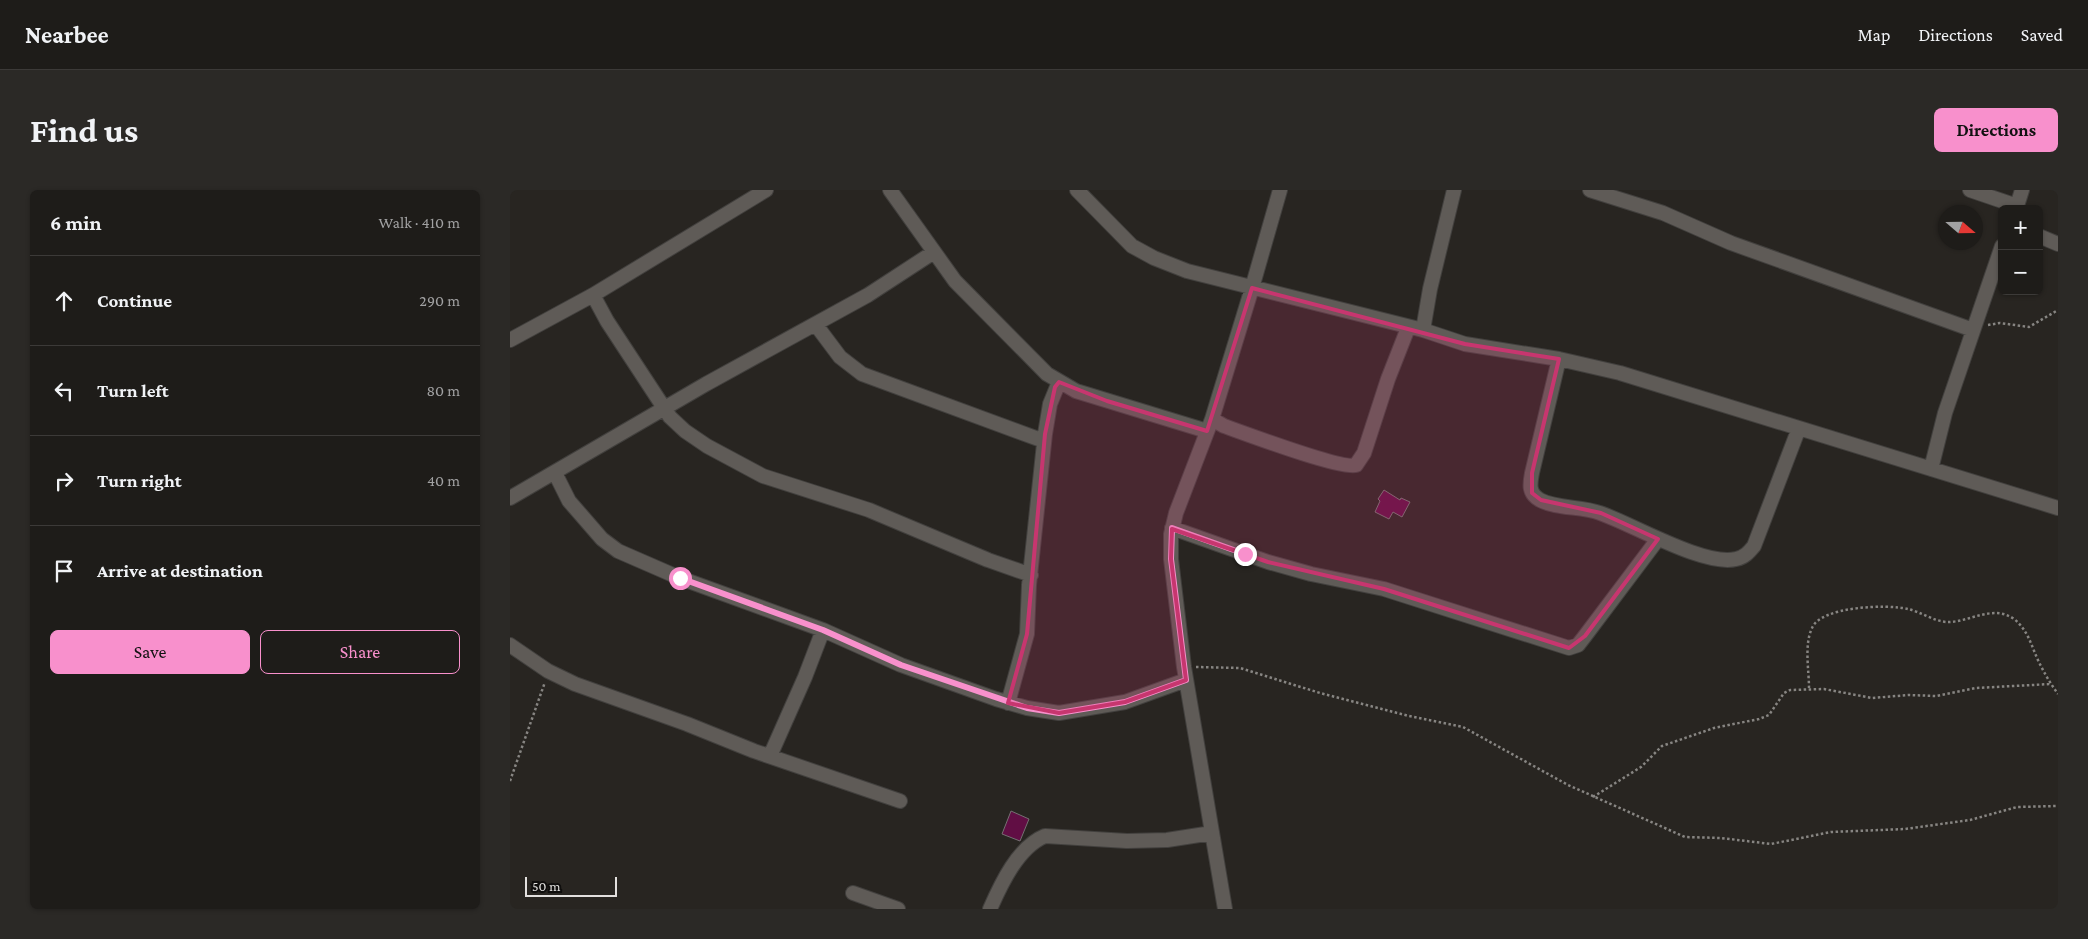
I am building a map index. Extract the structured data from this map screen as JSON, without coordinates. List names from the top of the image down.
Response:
{
  "scale_bar": "50 m",
  "north": "right",
  "page": {
    "header": "Nearbee",
    "nav": ["Map", "Directions", "Saved"],
    "buttons": [
      "Directions",
      ["Save", "Share"]
    ],
    "title": "Find us",
    "heading": ["6 min", "Walk · 410 m"],
    "map_buttons": ["+", "−"],
    "list": [
      ["Continue", "290 m"],
      ["Turn left", "80 m"],
      ["Turn right", "40 m"],
      "Arrive at destination"
    ],
    "scale": "50 m"
  }
}
